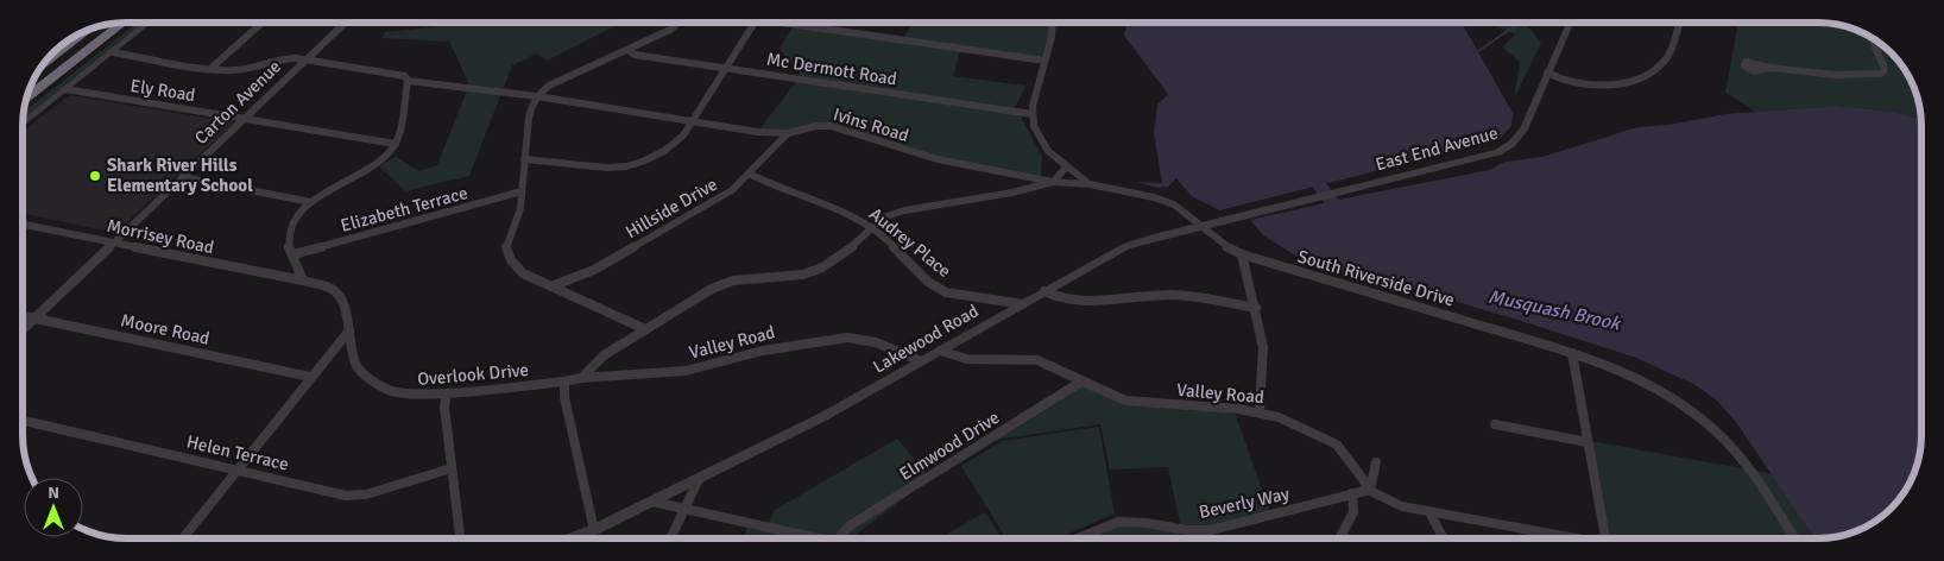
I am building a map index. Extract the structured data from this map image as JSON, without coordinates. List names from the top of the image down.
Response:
{
  "streets": {
    "street": [
      "Mc Dermott Road",
      "Ely Road",
      "Carton Avenue",
      "Ivins Road",
      "East End Avenue",
      "Hillside Drive",
      "Elizabeth Terrace",
      "Morrisey Road",
      "Audrey Place",
      "South Riverside Drive",
      "Moore Road",
      "Lakewood Road",
      "Valley Road",
      "Overlook Drive",
      "Elmwood Drive",
      "Helen Terrace",
      "Beverly Way"
    ]
  },
  "crossings": [
    ["Ely Road", "Carton Avenue"],
    ["Carton Avenue", "Morrisey Road"],
    ["Carton Avenue", "Moore Road"],
    ["Ivins Road", "Hillside Drive"],
    ["Ivins Road", "South Riverside Drive"],
    ["East End Avenue", "Lakewood Road"],
    ["Hillside Drive", "Audrey Place"],
    ["Morrisey Road", "Overlook Drive"],
    ["Audrey Place", "Lakewood Road"],
    ["South Riverside Drive", "Lakewood Road"],
    ["Lakewood Road", "Valley Road"],
    ["Valley Road", "Overlook Drive"],
    ["Valley Road", "Elmwood Drive"],
    ["Valley Road", "Beverly Way"]
  ],
  "water": ["Musquash Brook"],
  "places": ["Shark River Hills Elementary School"],
  "north": "top"
}
